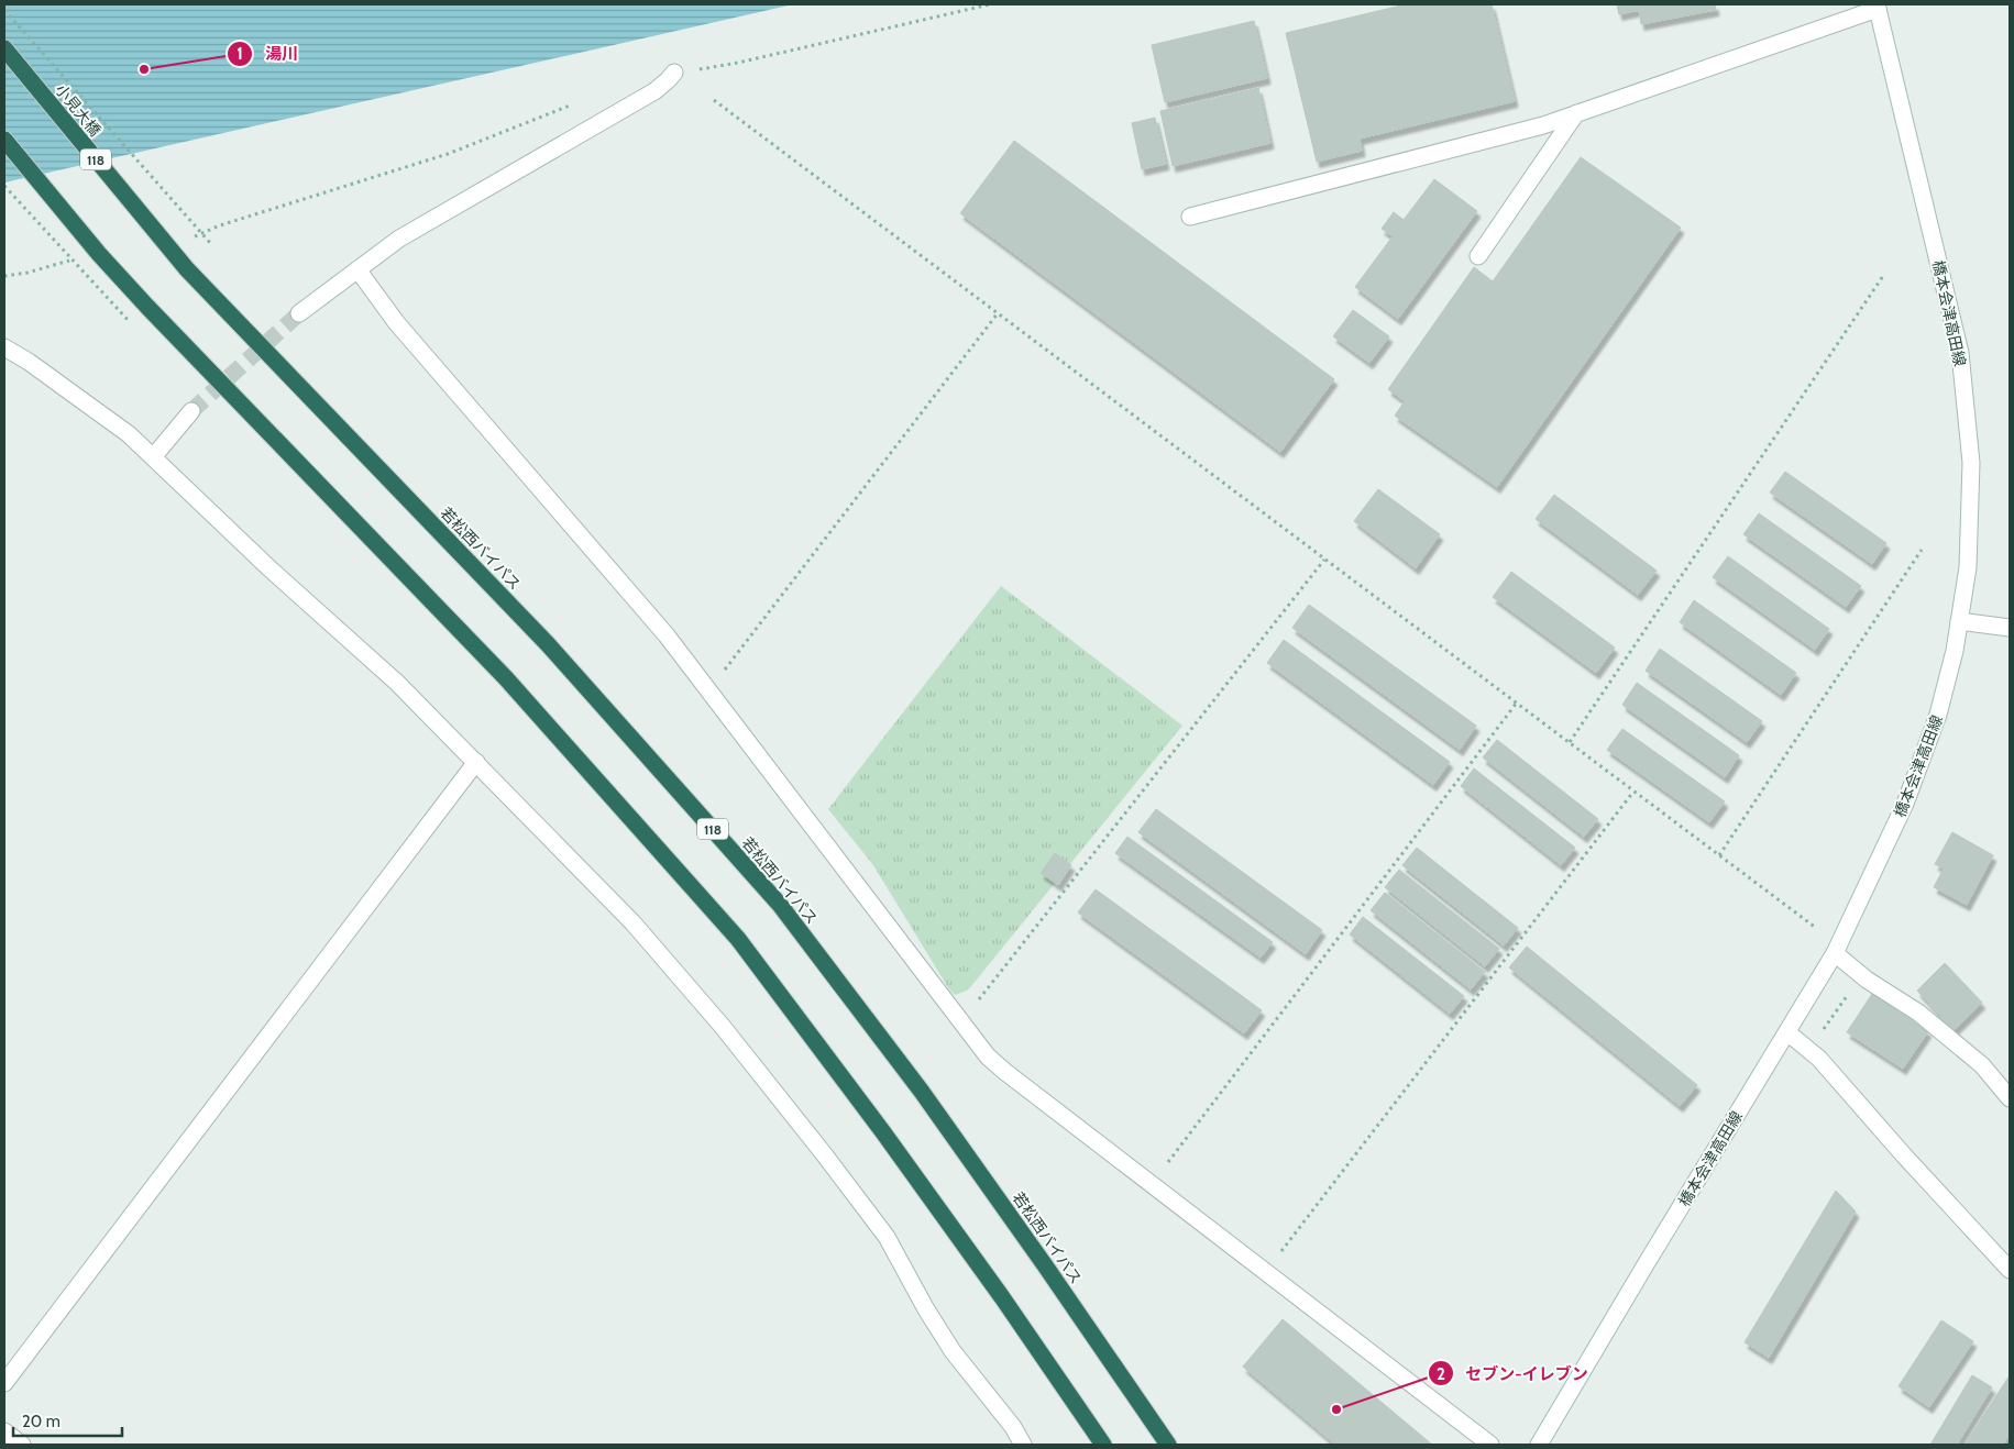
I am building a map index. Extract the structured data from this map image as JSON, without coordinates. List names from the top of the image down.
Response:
{
  "streets": {
    "highway": ["小見大橋", "118", "若松西バイパス"],
    "street": ["橋本会津高田線"]
  },
  "crossings": [
    ["小見大橋", "若松西バイパス"]
  ],
  "places": ["湯川", "セブン-イレブン"],
  "scale_bar": "20 m"
}
